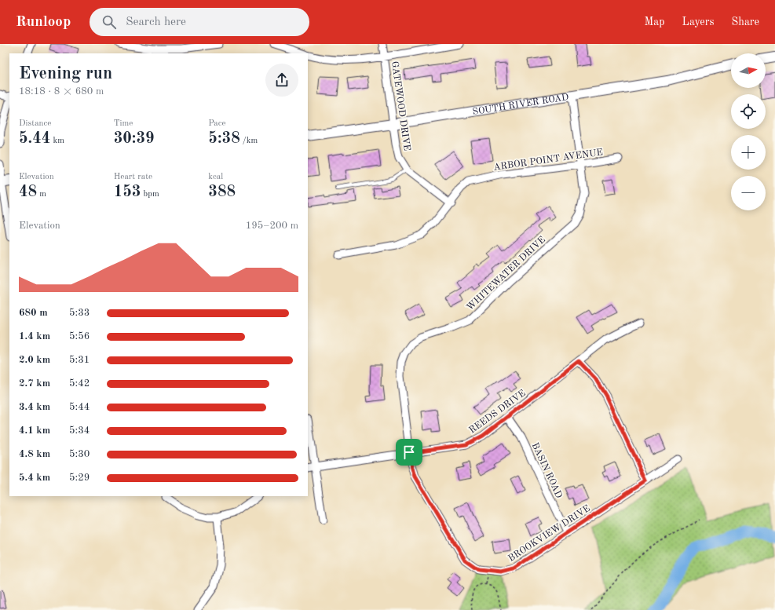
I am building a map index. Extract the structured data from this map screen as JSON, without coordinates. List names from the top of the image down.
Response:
{
  "streets": {
    "street": [
      "SOUTH RIVER ROAD",
      "GATEWOOD DRIVE",
      "ARBOR POINT AVENUE",
      "WHITEWATER DRIVE",
      "REEDS DRIVE",
      "BASIN ROAD",
      "BROOKVIEW DRIVE"
    ]
  },
  "crossings": [
    ["SOUTH RIVER ROAD", "GATEWOOD DRIVE"],
    ["SOUTH RIVER ROAD", "WHITEWATER DRIVE"],
    ["GATEWOOD DRIVE", "ARBOR POINT AVENUE"],
    ["ARBOR POINT AVENUE", "WHITEWATER DRIVE"],
    ["WHITEWATER DRIVE", "REEDS DRIVE"],
    ["WHITEWATER DRIVE", "BROOKVIEW DRIVE"],
    ["REEDS DRIVE", "BASIN ROAD"],
    ["REEDS DRIVE", "BROOKVIEW DRIVE"],
    ["BASIN ROAD", "BROOKVIEW DRIVE"]
  ],
  "north": "right",
  "page": {
    "header": "Runloop",
    "search": "Search here",
    "nav": ["Map", "Layers", "Share"],
    "map_buttons": ["+", "−"],
    "heading": ["Evening run", "18:18 · 8 × 680 m"],
    "stats": [
      ["Distance", "5.44 km"],
      ["Time", "30:39"],
      ["Pace", "5:38 /km"],
      ["Elevation", "48 m"],
      ["Heart rate", "153 bpm"],
      ["kcal", "388"]
    ],
    "chart": ["Elevation", "195–200 m"],
    "list": [
      {
        "name": "680 m",
        "note": "5:33"
      },
      {
        "name": "1.4 km",
        "note": "5:56"
      },
      {
        "name": "2.0 km",
        "note": "5:31"
      },
      {
        "name": "2.7 km",
        "note": "5:42"
      },
      {
        "name": "3.4 km",
        "note": "5:44"
      },
      {
        "name": "4.1 km",
        "note": "5:34"
      },
      {
        "name": "4.8 km",
        "note": "5:30"
      },
      {
        "name": "5.4 km",
        "note": "5:29"
      }
    ]
  }
}
